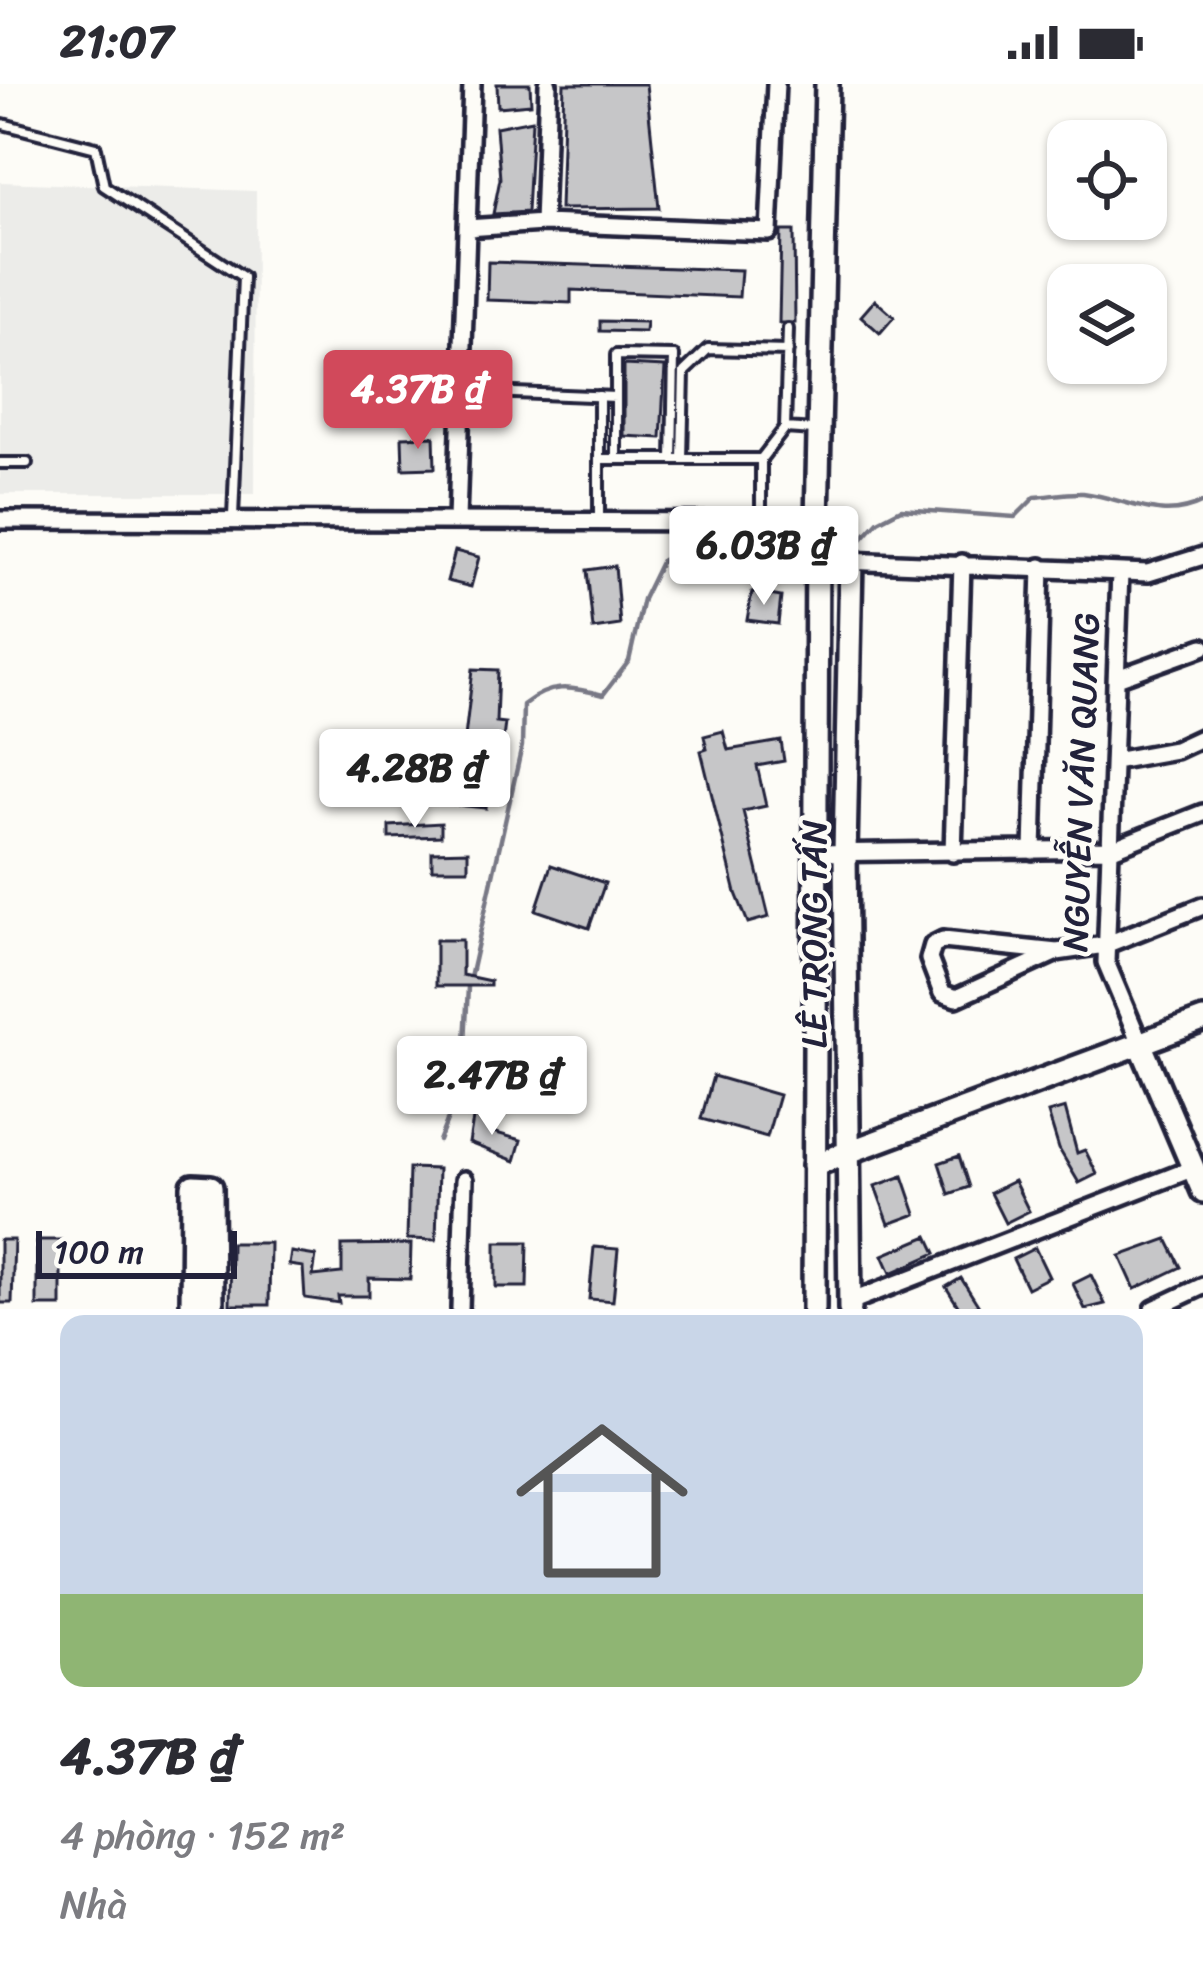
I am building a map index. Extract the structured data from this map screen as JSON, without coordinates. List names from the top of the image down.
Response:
{
  "streets": {
    "street": ["NGUYỄN VĂN QUANG", "LÊ TRỌNG TẤN"]
  },
  "scale_bar": "100 m",
  "page": {
    "status": "21:07",
    "price": [
      "4.37B ₫",
      "6.03B ₫",
      "4.28B ₫",
      "2.47B ₫"
    ],
    "scale": "100 m",
    "list": [
      {
        "name": "4.37B ₫",
        "note": "4 phòng · 152 m² · Nhà"
      }
    ]
  }
}
